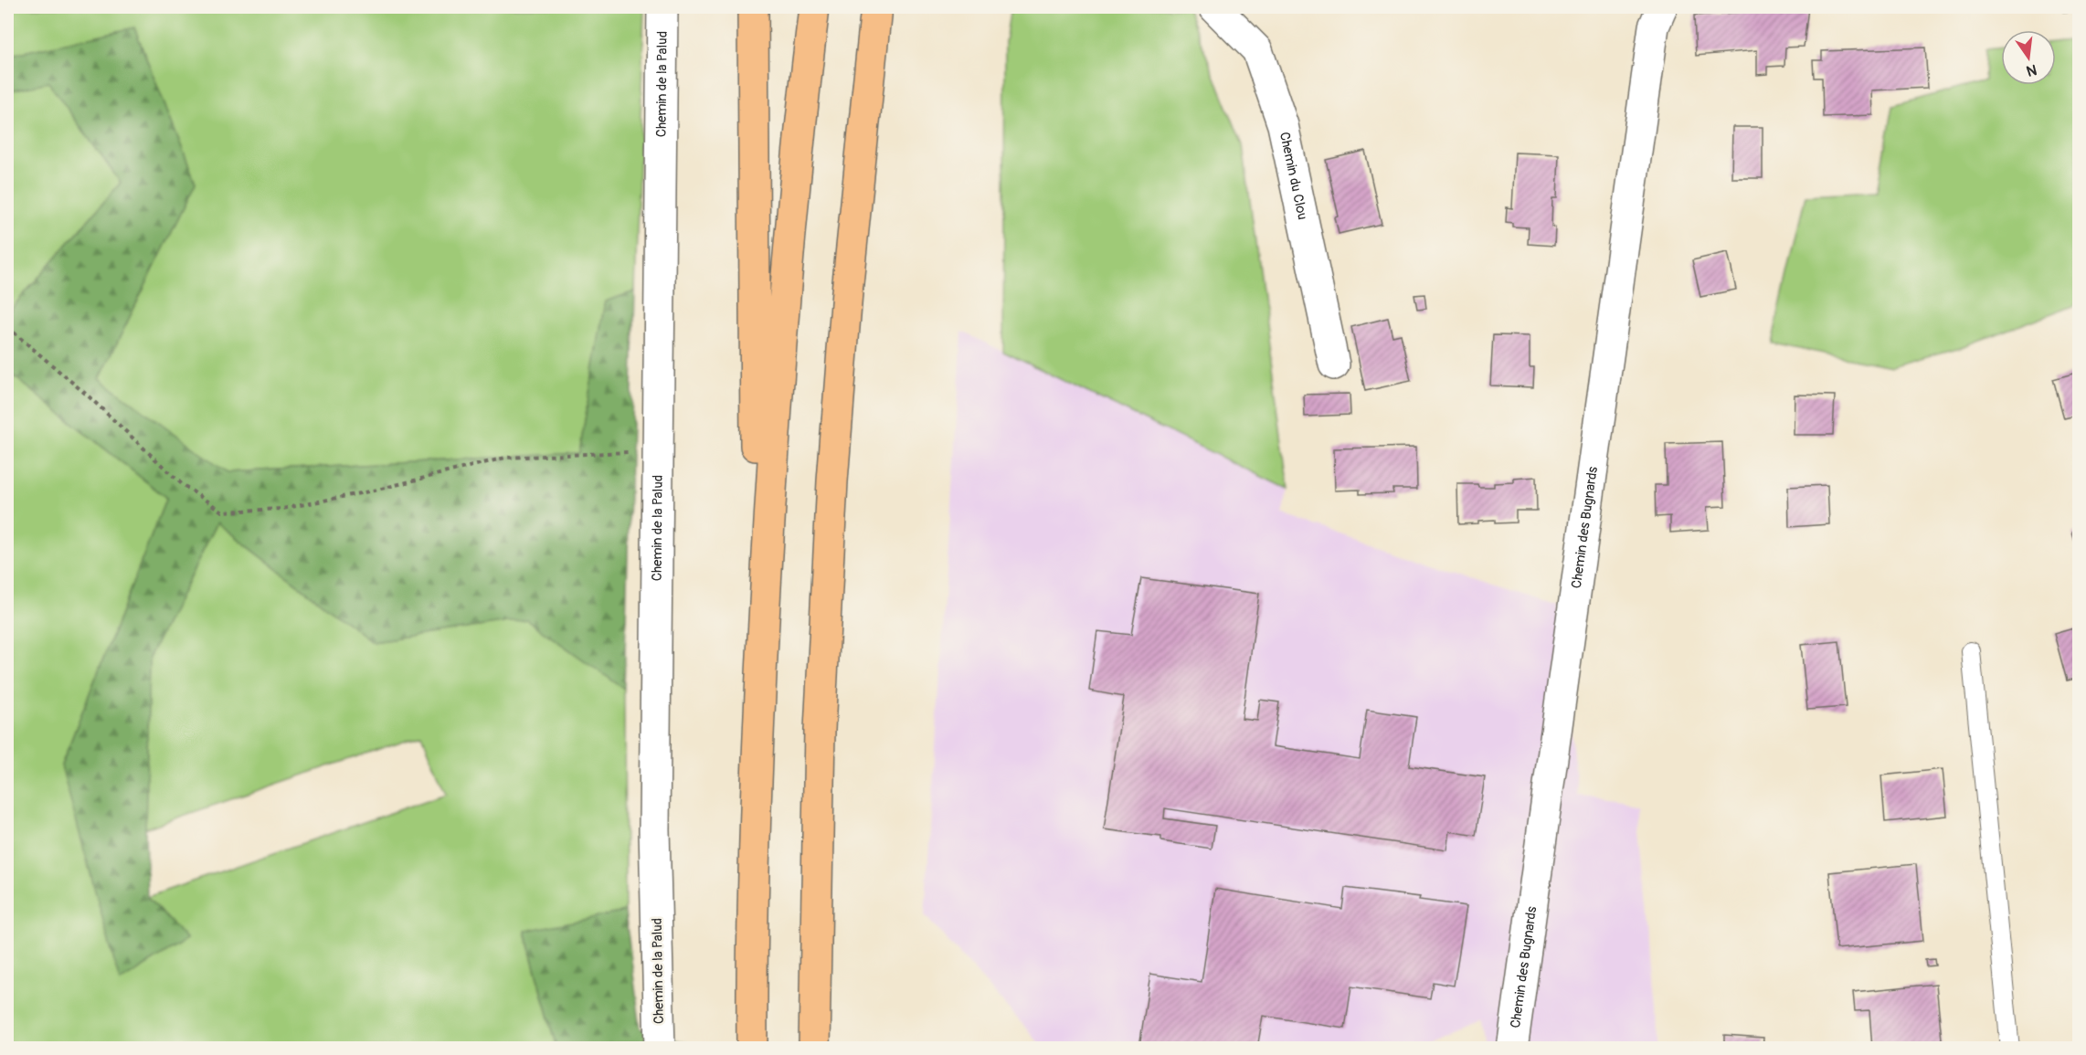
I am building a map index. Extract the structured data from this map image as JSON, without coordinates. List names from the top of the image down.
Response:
{
  "streets": {
    "street": ["Chemin de la Palud", "Chemin du Clou", "Chemin des Bugnards"]
  },
  "north": "bottom"
}
